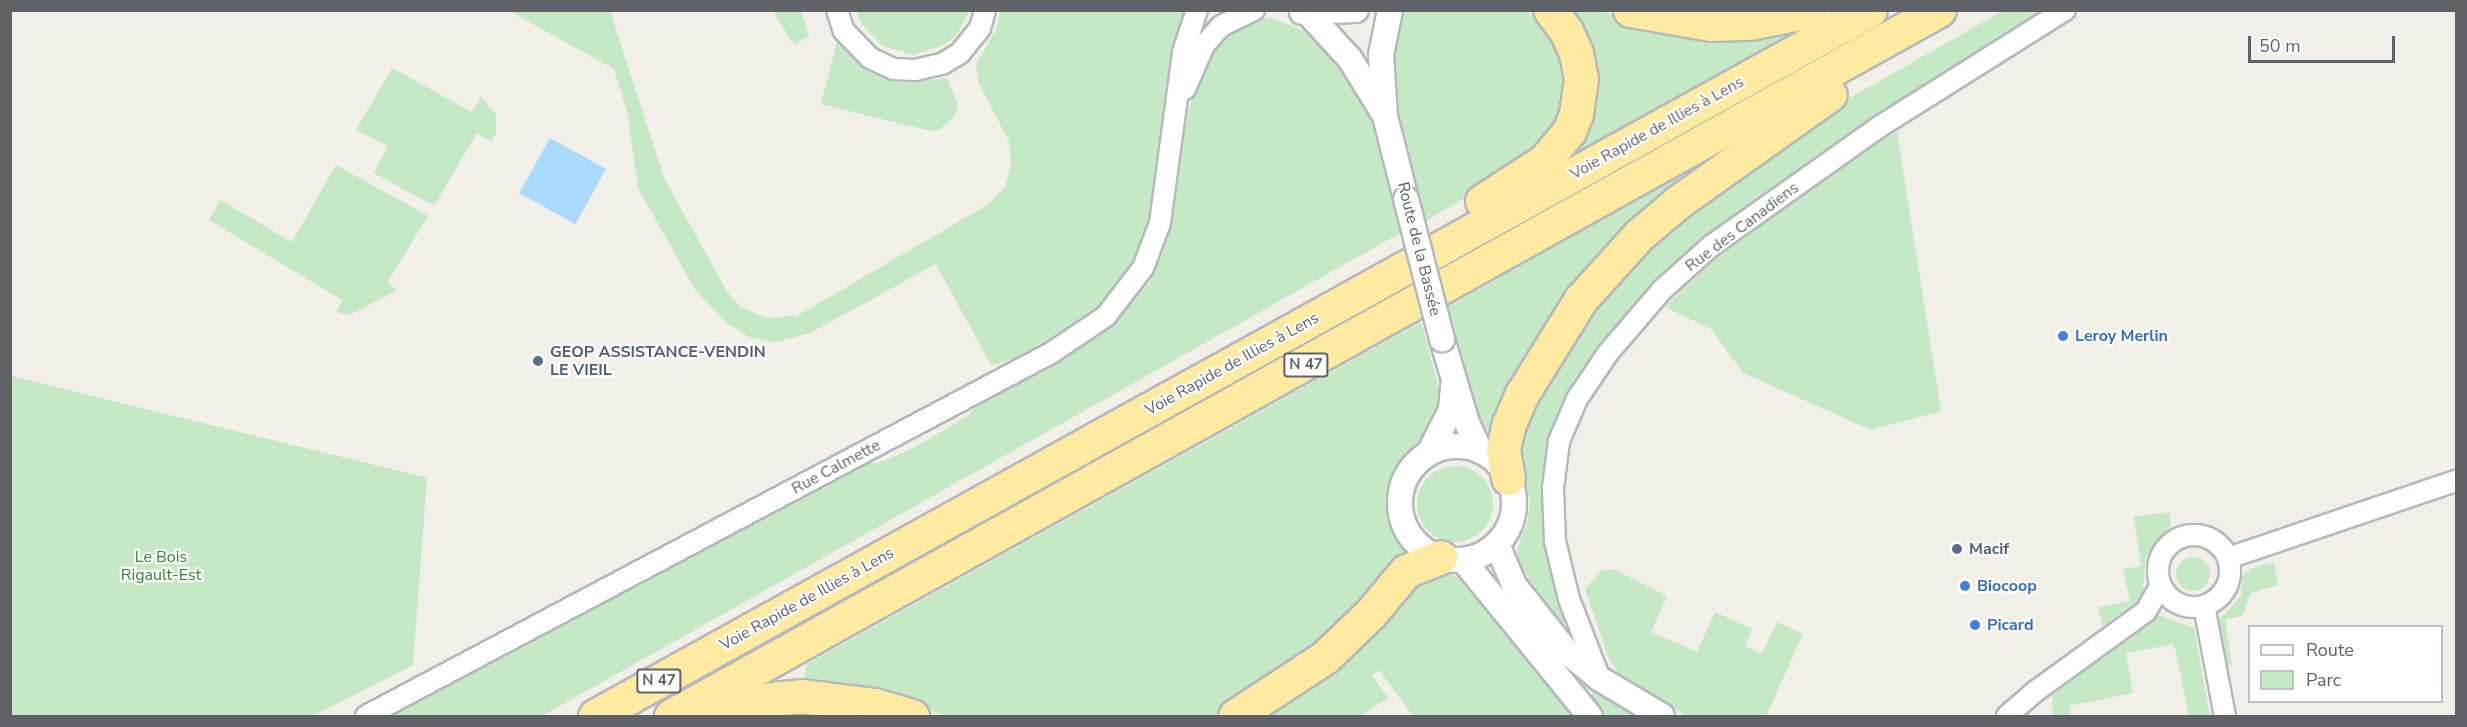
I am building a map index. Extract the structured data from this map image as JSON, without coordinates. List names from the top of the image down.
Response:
{
  "streets": {
    "highway": ["Voie Rapide de Illies à Lens", "N 47"],
    "street": ["Rue des Canadiens", "Route de la Bassée", "Rue Calmette"]
  },
  "parks": ["Le Bois Rigault-Est"],
  "places": [
    "Leroy Merlin",
    "GEOP ASSISTANCE-VENDIN LE VIEIL",
    "Macif",
    "Biocoop",
    "Picard"
  ],
  "legend": ["Route", "Parc"],
  "scale_bar": "50 m"
}
